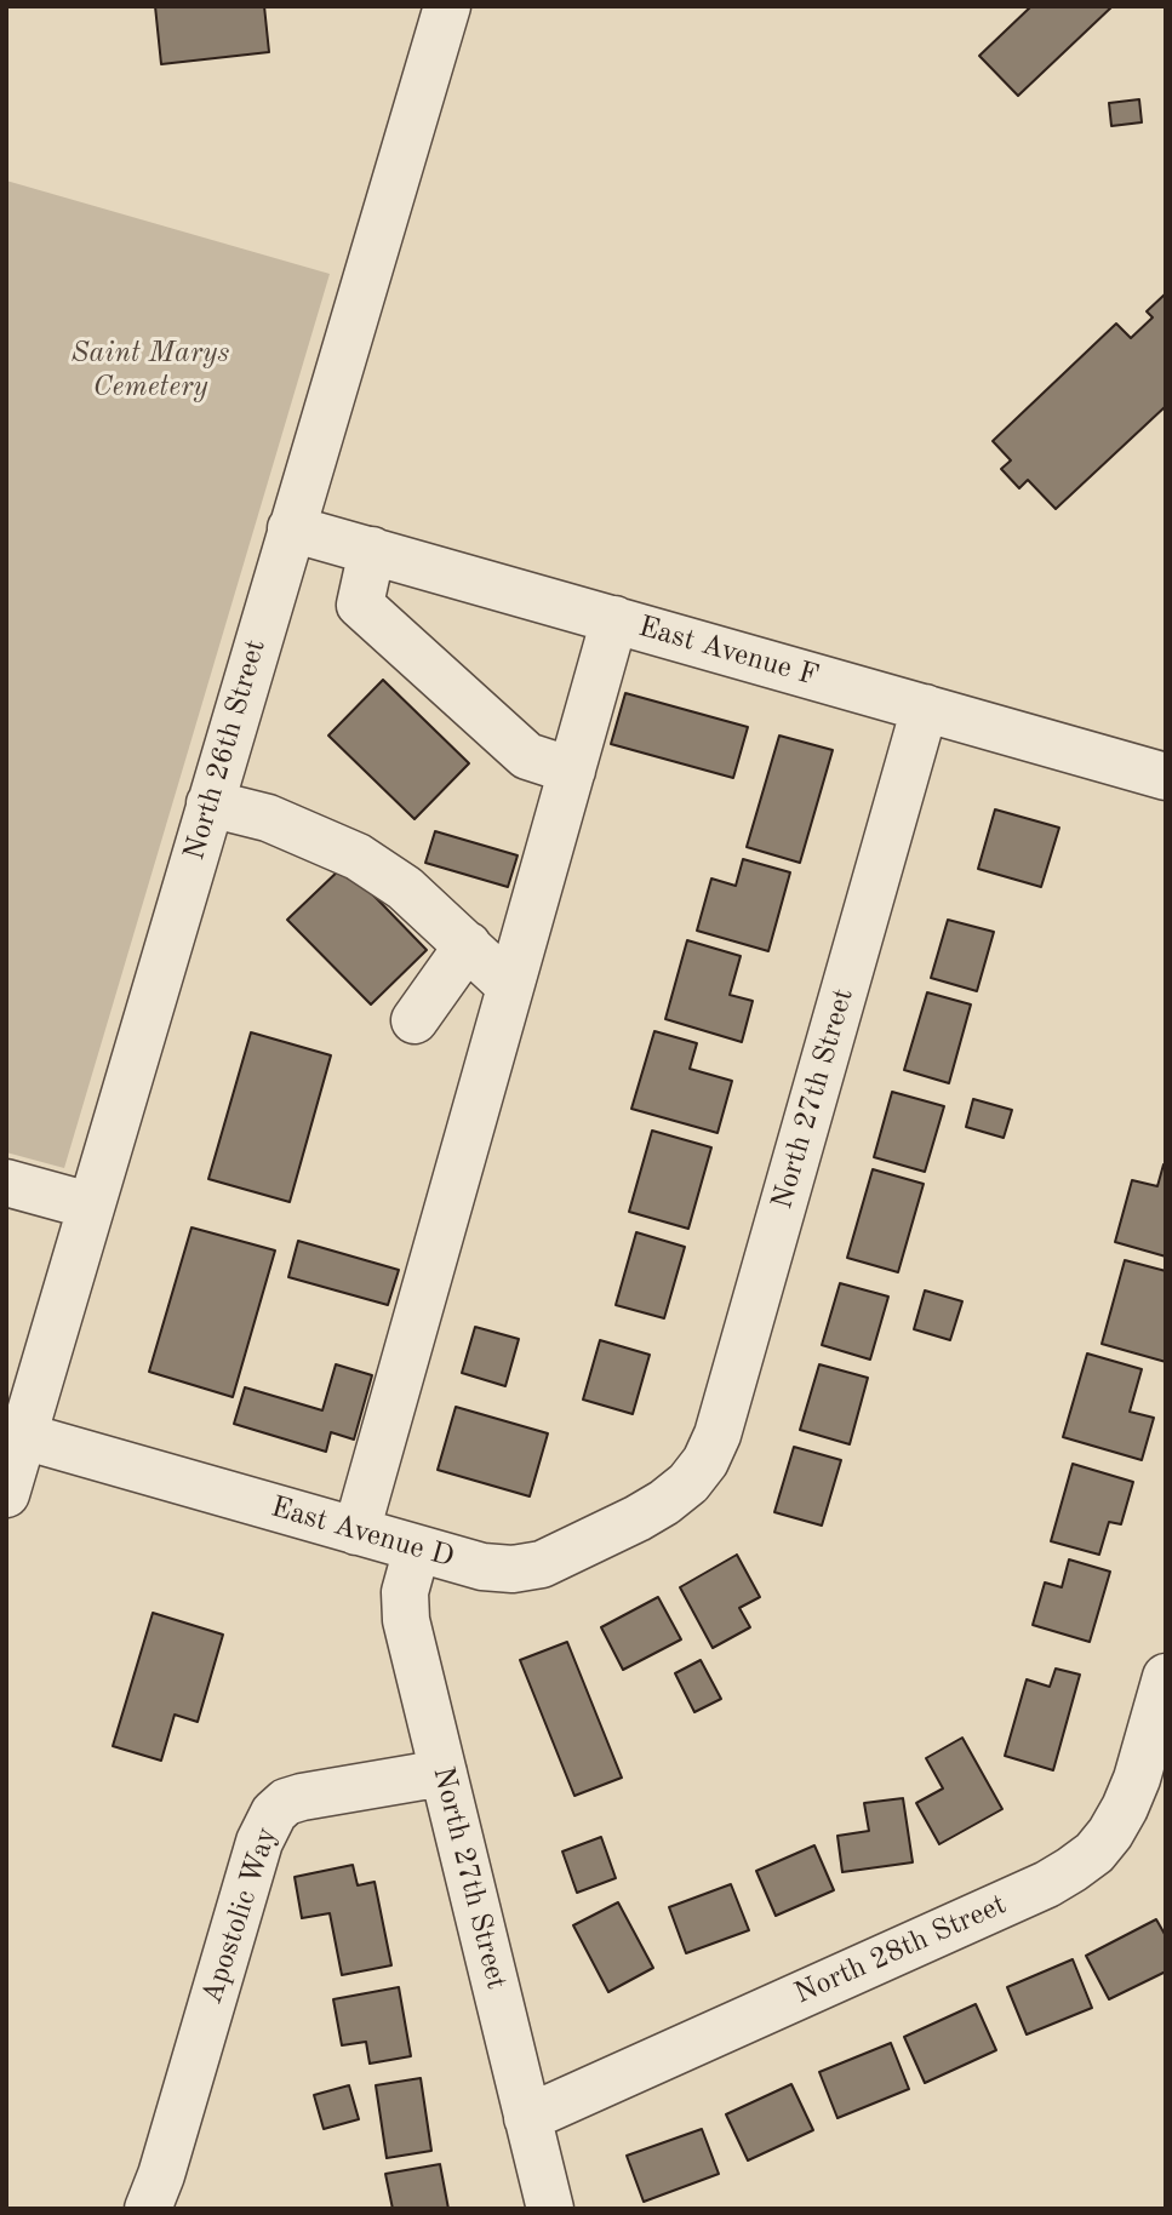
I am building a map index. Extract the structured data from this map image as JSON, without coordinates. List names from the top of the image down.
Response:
{
  "streets": {
    "street": [
      "East Avenue F",
      "North 26th Street",
      "North 27th Street",
      "East Avenue D",
      "Apostolic Way",
      "North 28th Street"
    ]
  },
  "crossings": [
    ["East Avenue F", "North 26th Street"],
    ["East Avenue F", "North 27th Street"],
    ["North 26th Street", "East Avenue D"],
    ["North 27th Street", "East Avenue D"],
    ["North 27th Street", "Apostolic Way"],
    ["North 27th Street", "North 28th Street"]
  ],
  "parks": ["Saint Marys Cemetery"]
}
